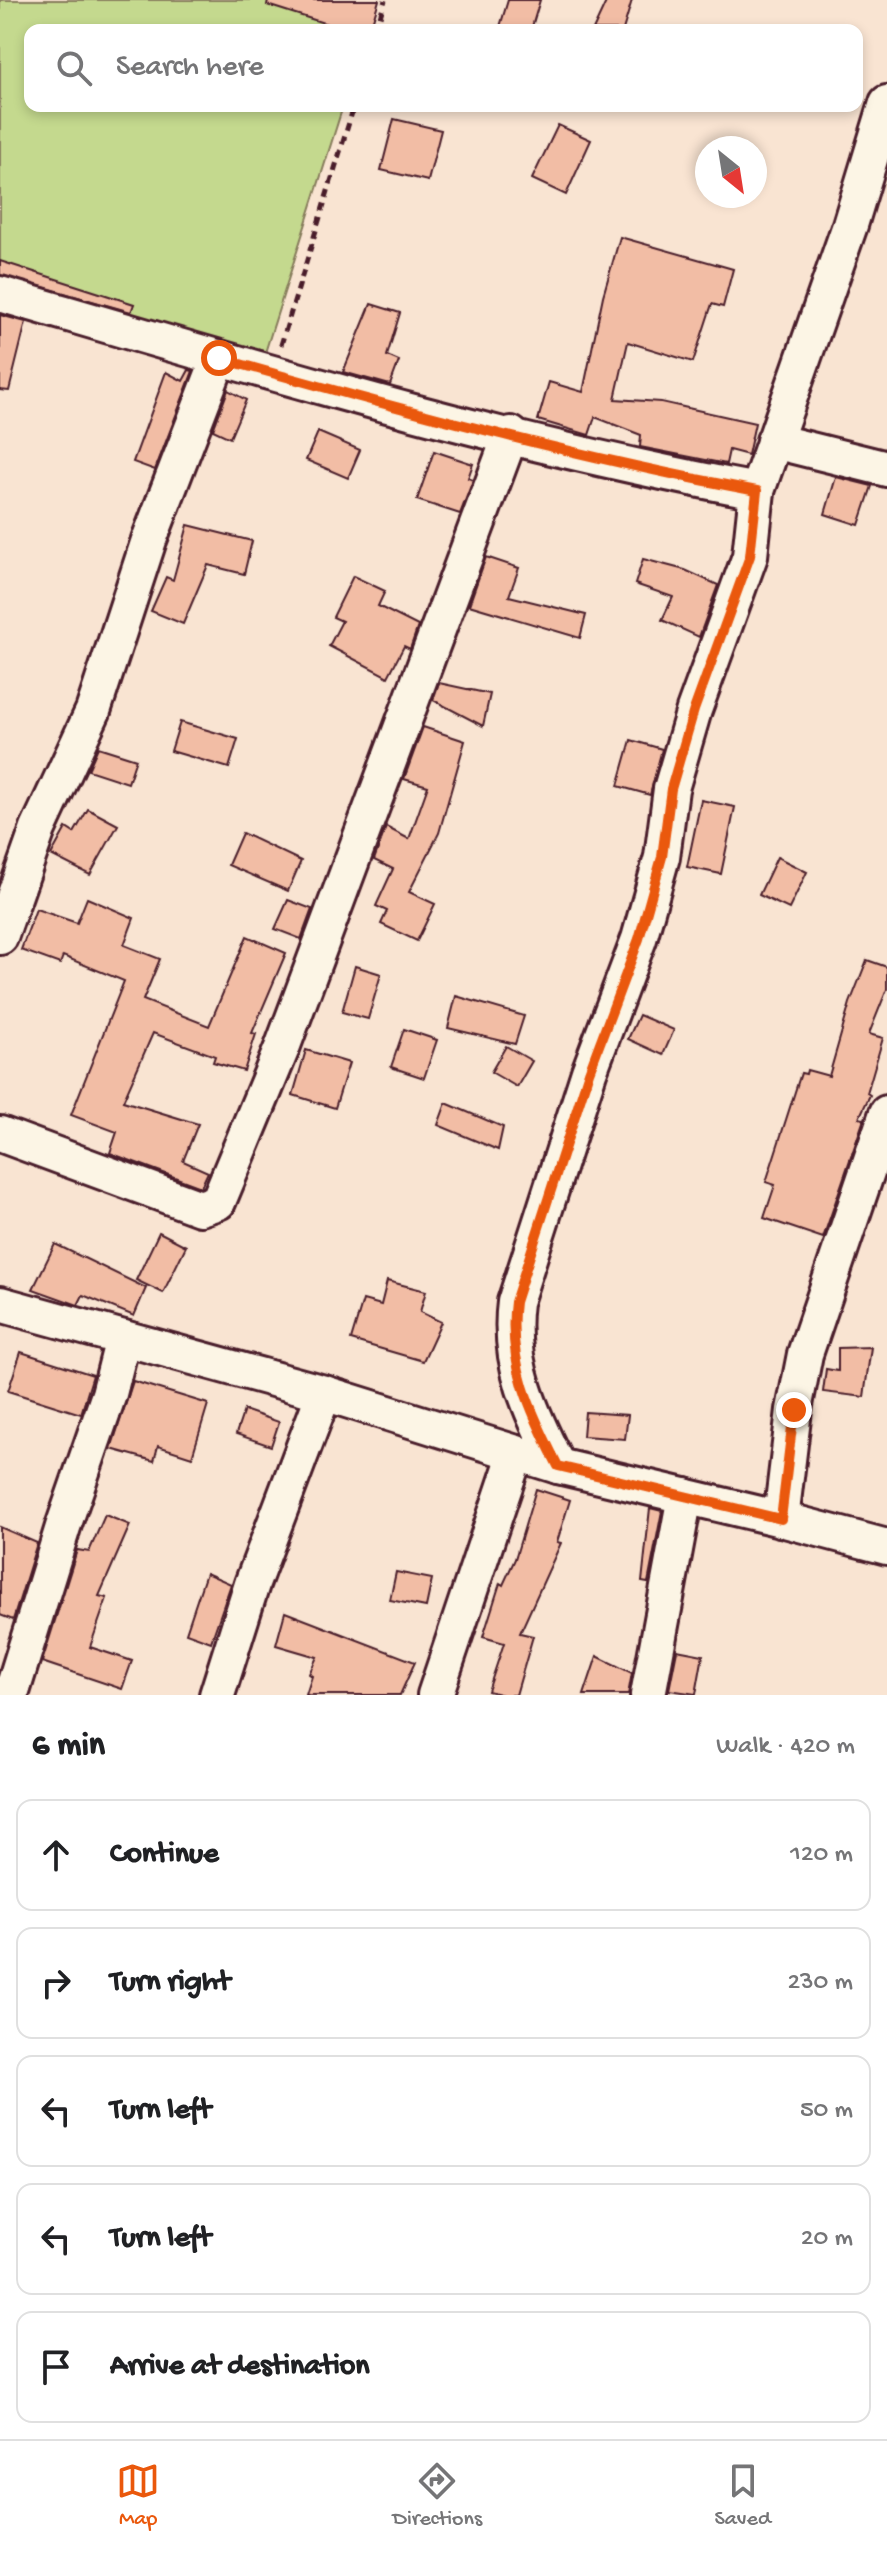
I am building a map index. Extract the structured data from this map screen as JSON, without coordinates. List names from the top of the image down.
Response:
{
  "north": "bottom right",
  "page": {
    "search": "Search here",
    "heading": ["6 min", "Walk · 420 m"],
    "list": [
      ["Continue", "120 m"],
      ["Turn right", "230 m"],
      ["Turn left", "50 m"],
      ["Turn left", "20 m"],
      "Arrive at destination"
    ],
    "nav": ["Map", "Directions", "Saved"]
  }
}
